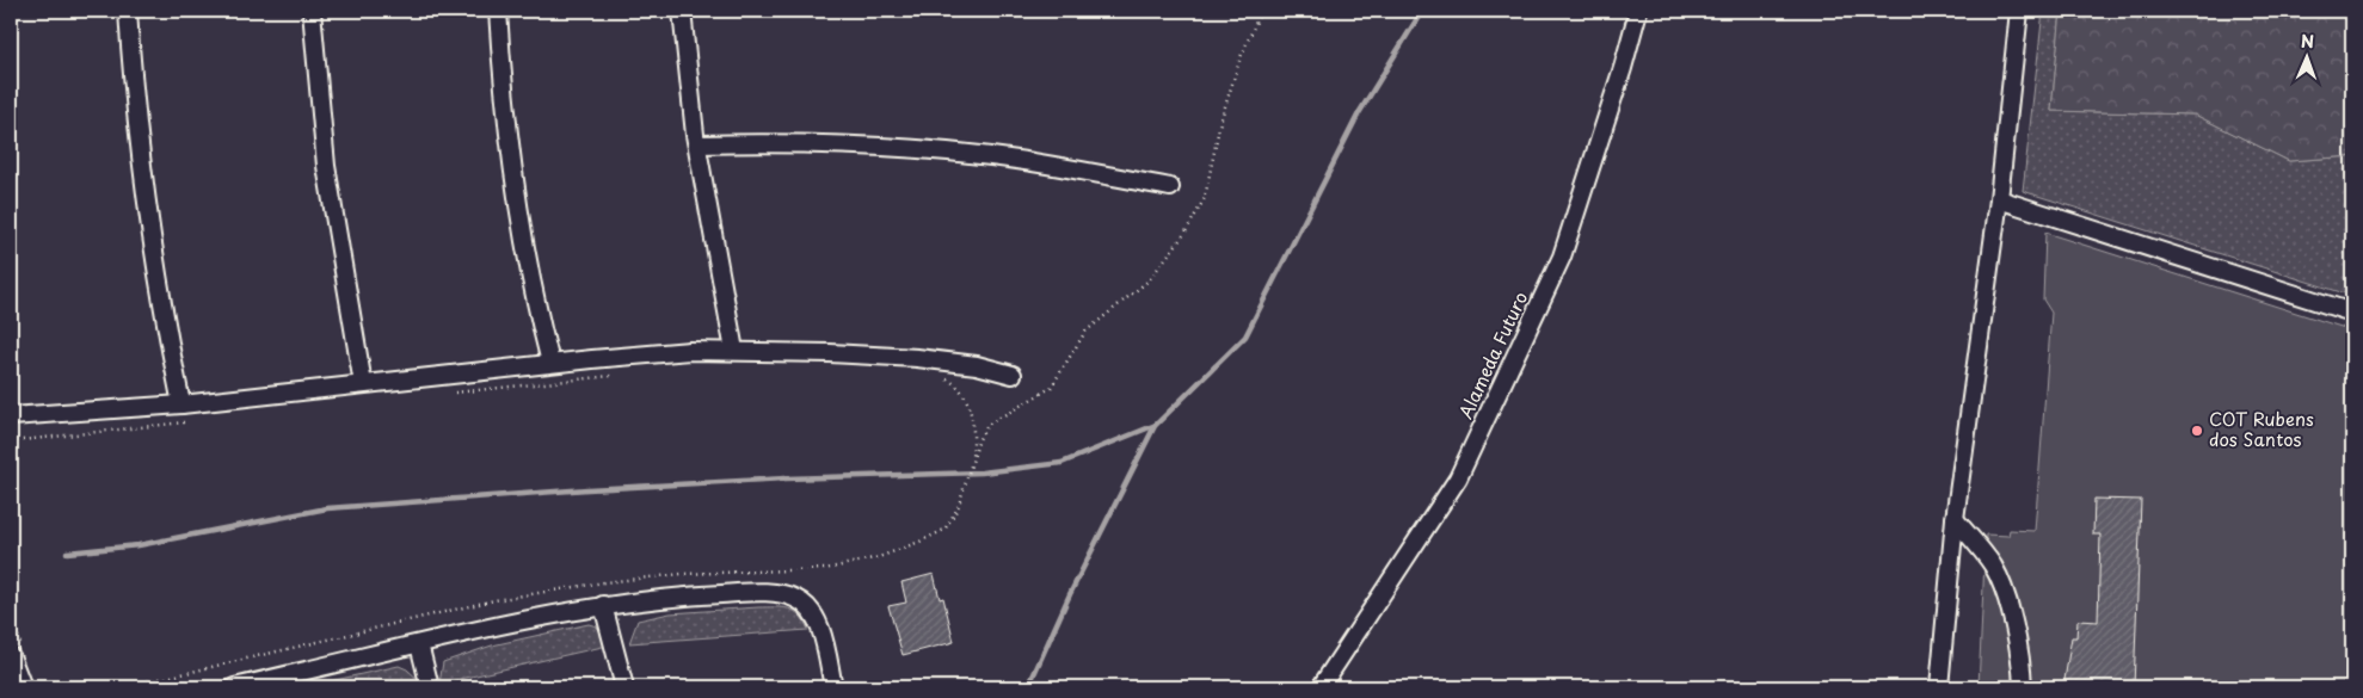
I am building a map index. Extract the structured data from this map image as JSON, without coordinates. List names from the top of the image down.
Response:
{
  "streets": {
    "street": ["Alameda Futuro"]
  },
  "places": ["COT Rubens dos Santos"],
  "north": "top"
}
